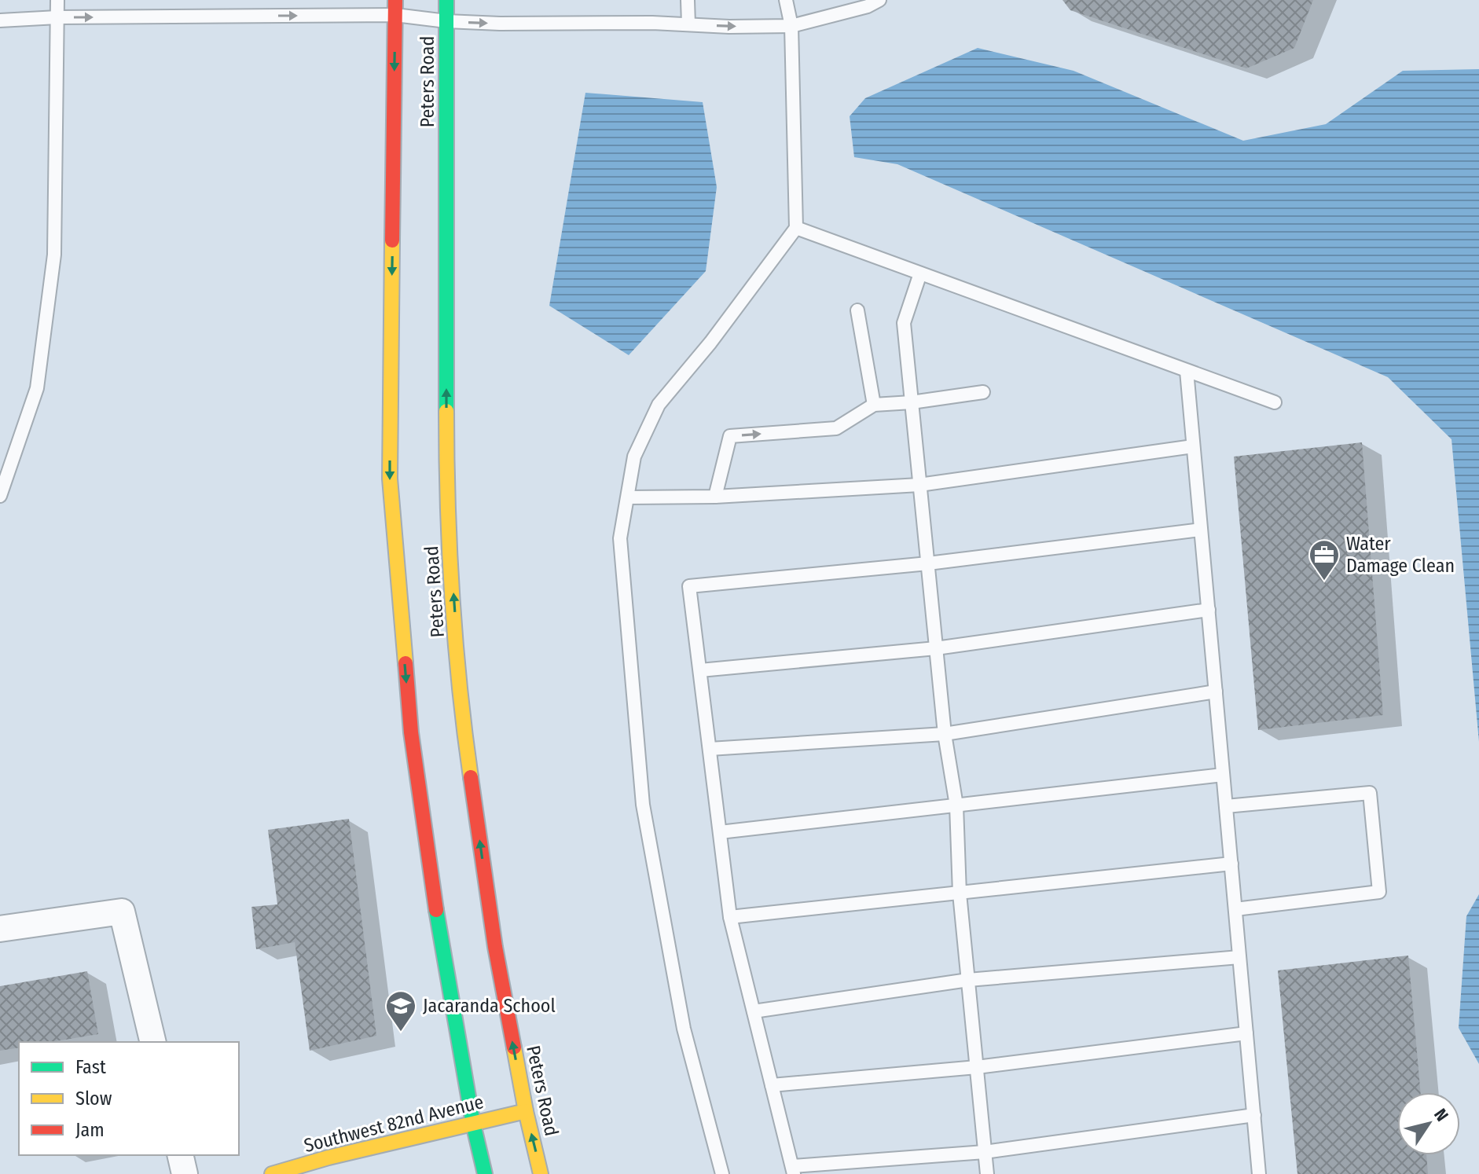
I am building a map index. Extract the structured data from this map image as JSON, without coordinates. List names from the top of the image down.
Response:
{
  "streets": {
    "main road": ["Peters Road", "Southwest 82nd Avenue"]
  },
  "crossings": [
    ["Peters Road", "Southwest 82nd Avenue"]
  ],
  "places": {
    "office": ["Water Damage Clean"],
    "school or university": ["Jacaranda School"]
  },
  "legend": ["Fast", "Slow", "Jam"],
  "north": "top right"
}
